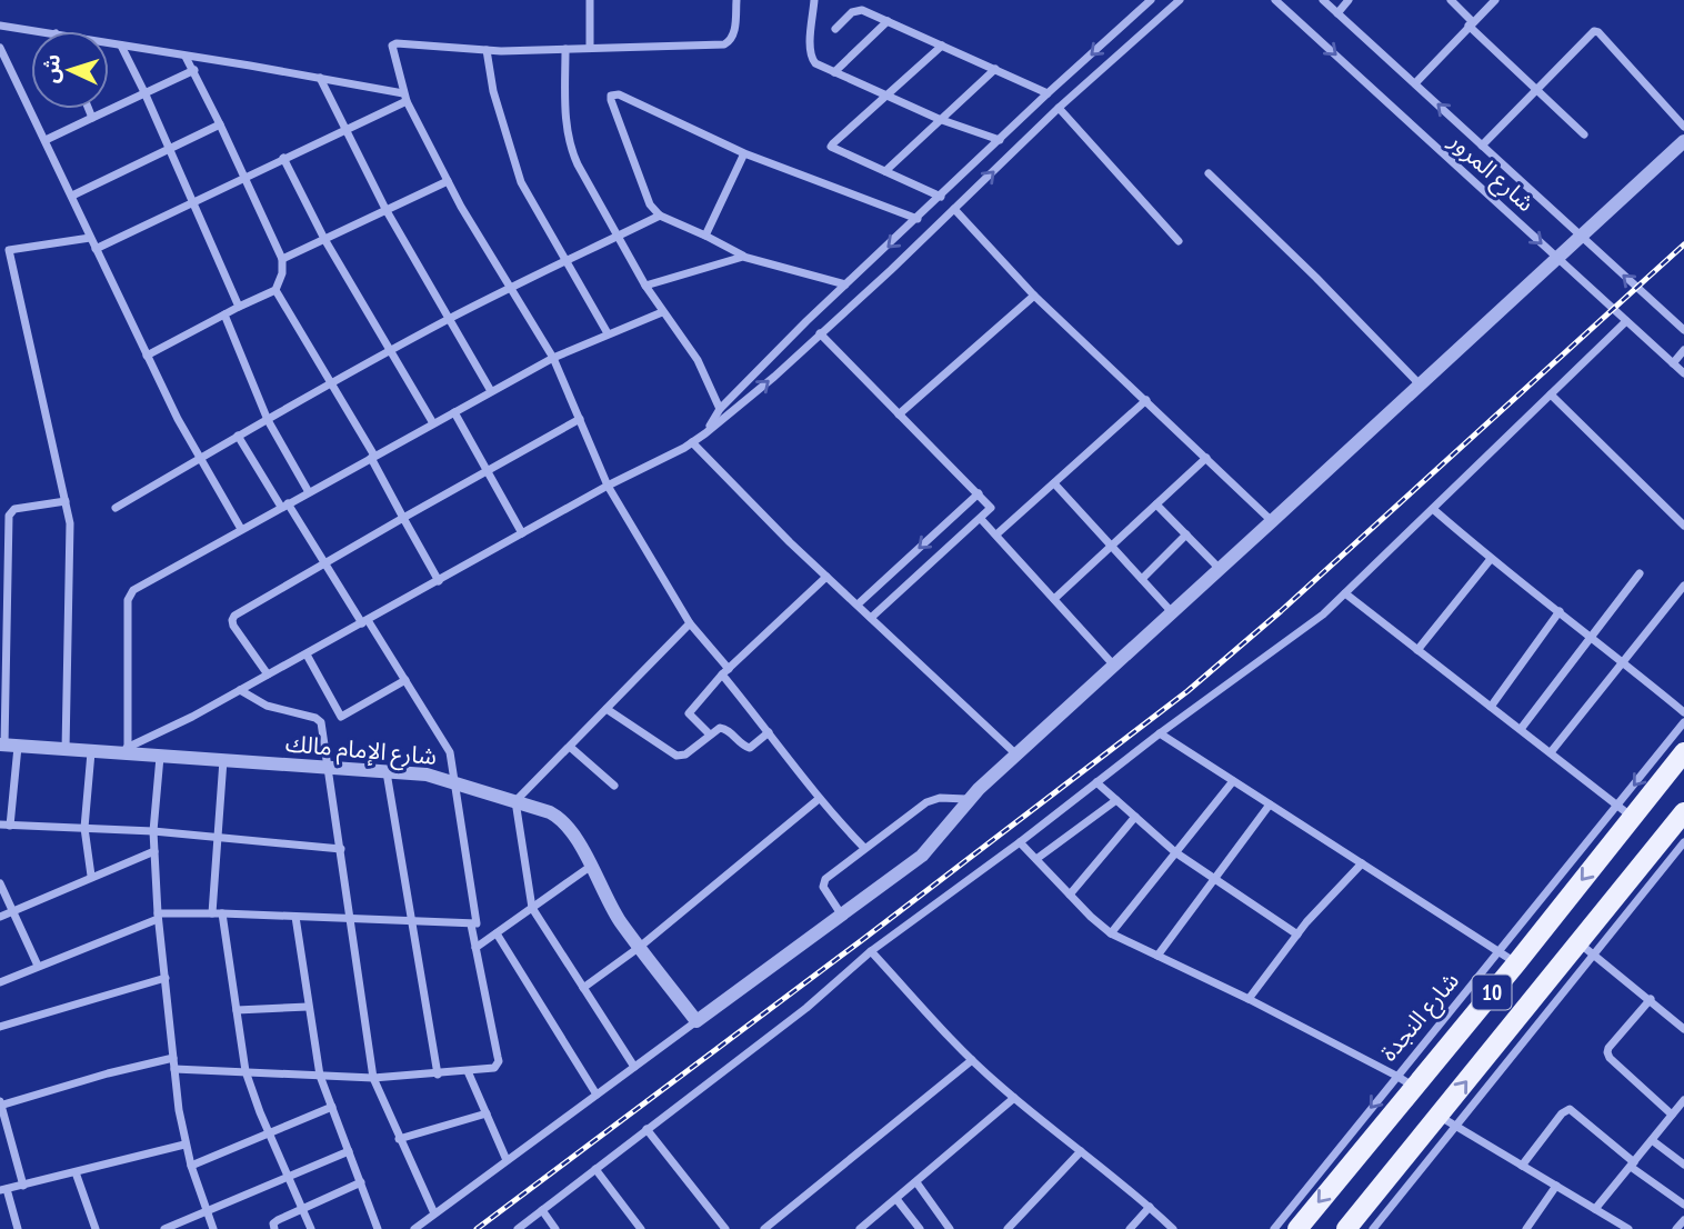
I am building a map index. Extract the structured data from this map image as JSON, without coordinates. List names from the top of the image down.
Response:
{
  "streets": {
    "main road": ["10"],
    "street": ["شارع المرور", "شارع الإمام مالك", "شارع النجدة"]
  },
  "crossings": [
    ["10", "شارع النجدة"]
  ],
  "one_way": ["شارع النجدة"],
  "north": "left"
}
